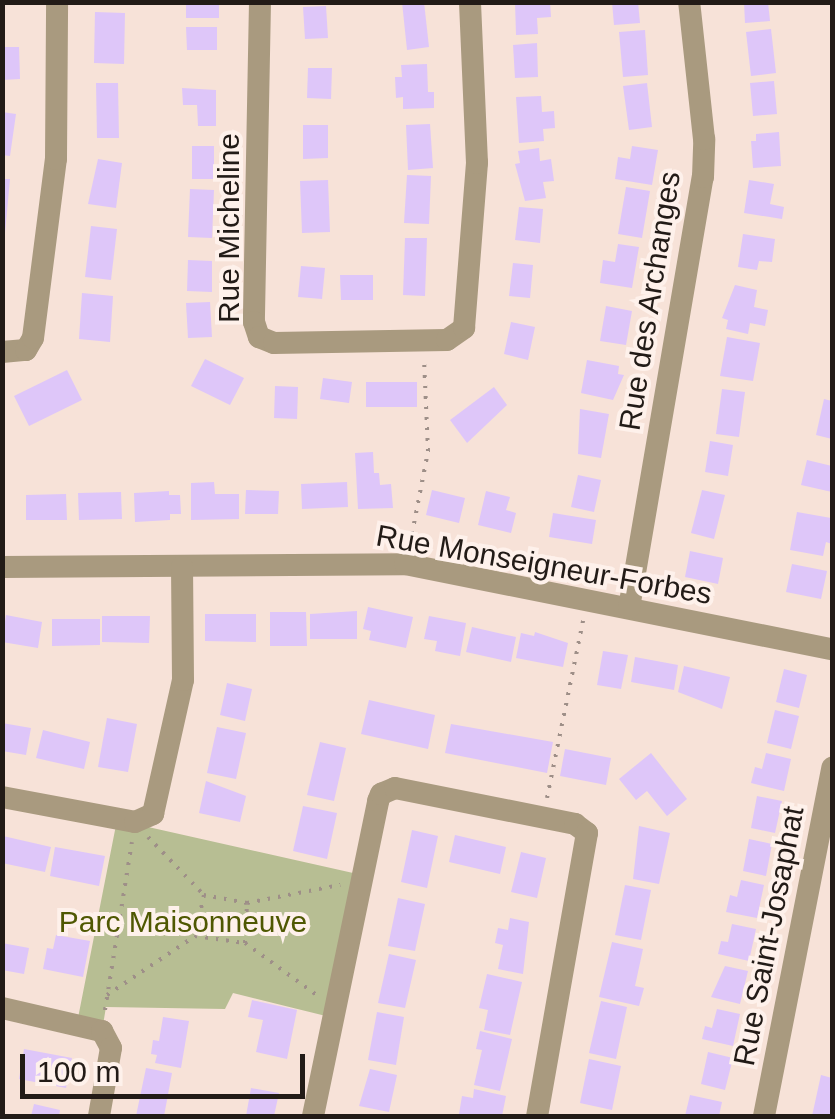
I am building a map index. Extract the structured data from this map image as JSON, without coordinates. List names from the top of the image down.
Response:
{
  "streets": {
    "street": [
      "Rue Micheline",
      "Rue des Archanges",
      "Rue Monseigneur-Forbes",
      "Rue Saint-Josaphat"
    ]
  },
  "crossings": [
    ["Rue des Archanges", "Rue Monseigneur-Forbes"]
  ],
  "parks": ["Parc Maisonneuve"],
  "scale_bar": "100 m"
}
